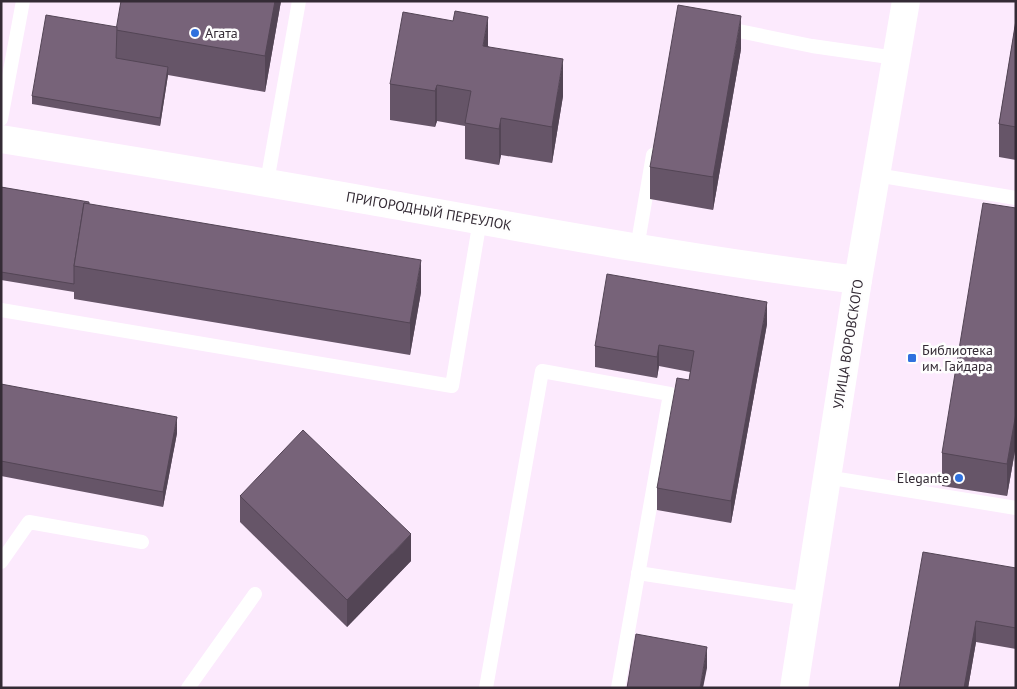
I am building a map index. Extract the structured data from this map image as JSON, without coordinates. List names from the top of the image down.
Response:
{
  "streets": {
    "street": ["ПРИГОРОДНЫЙ ПЕРЕУЛОК", "УЛИЦА ВОРОВСКОГО"]
  },
  "crossings": [
    ["ПРИГОРОДНЫЙ ПЕРЕУЛОК", "УЛИЦА ВОРОВСКОГО"]
  ],
  "places": {
    "other": ["Агата", "Elegante"],
    "transit": ["Библиотека им. Гайдара"]
  }
}
